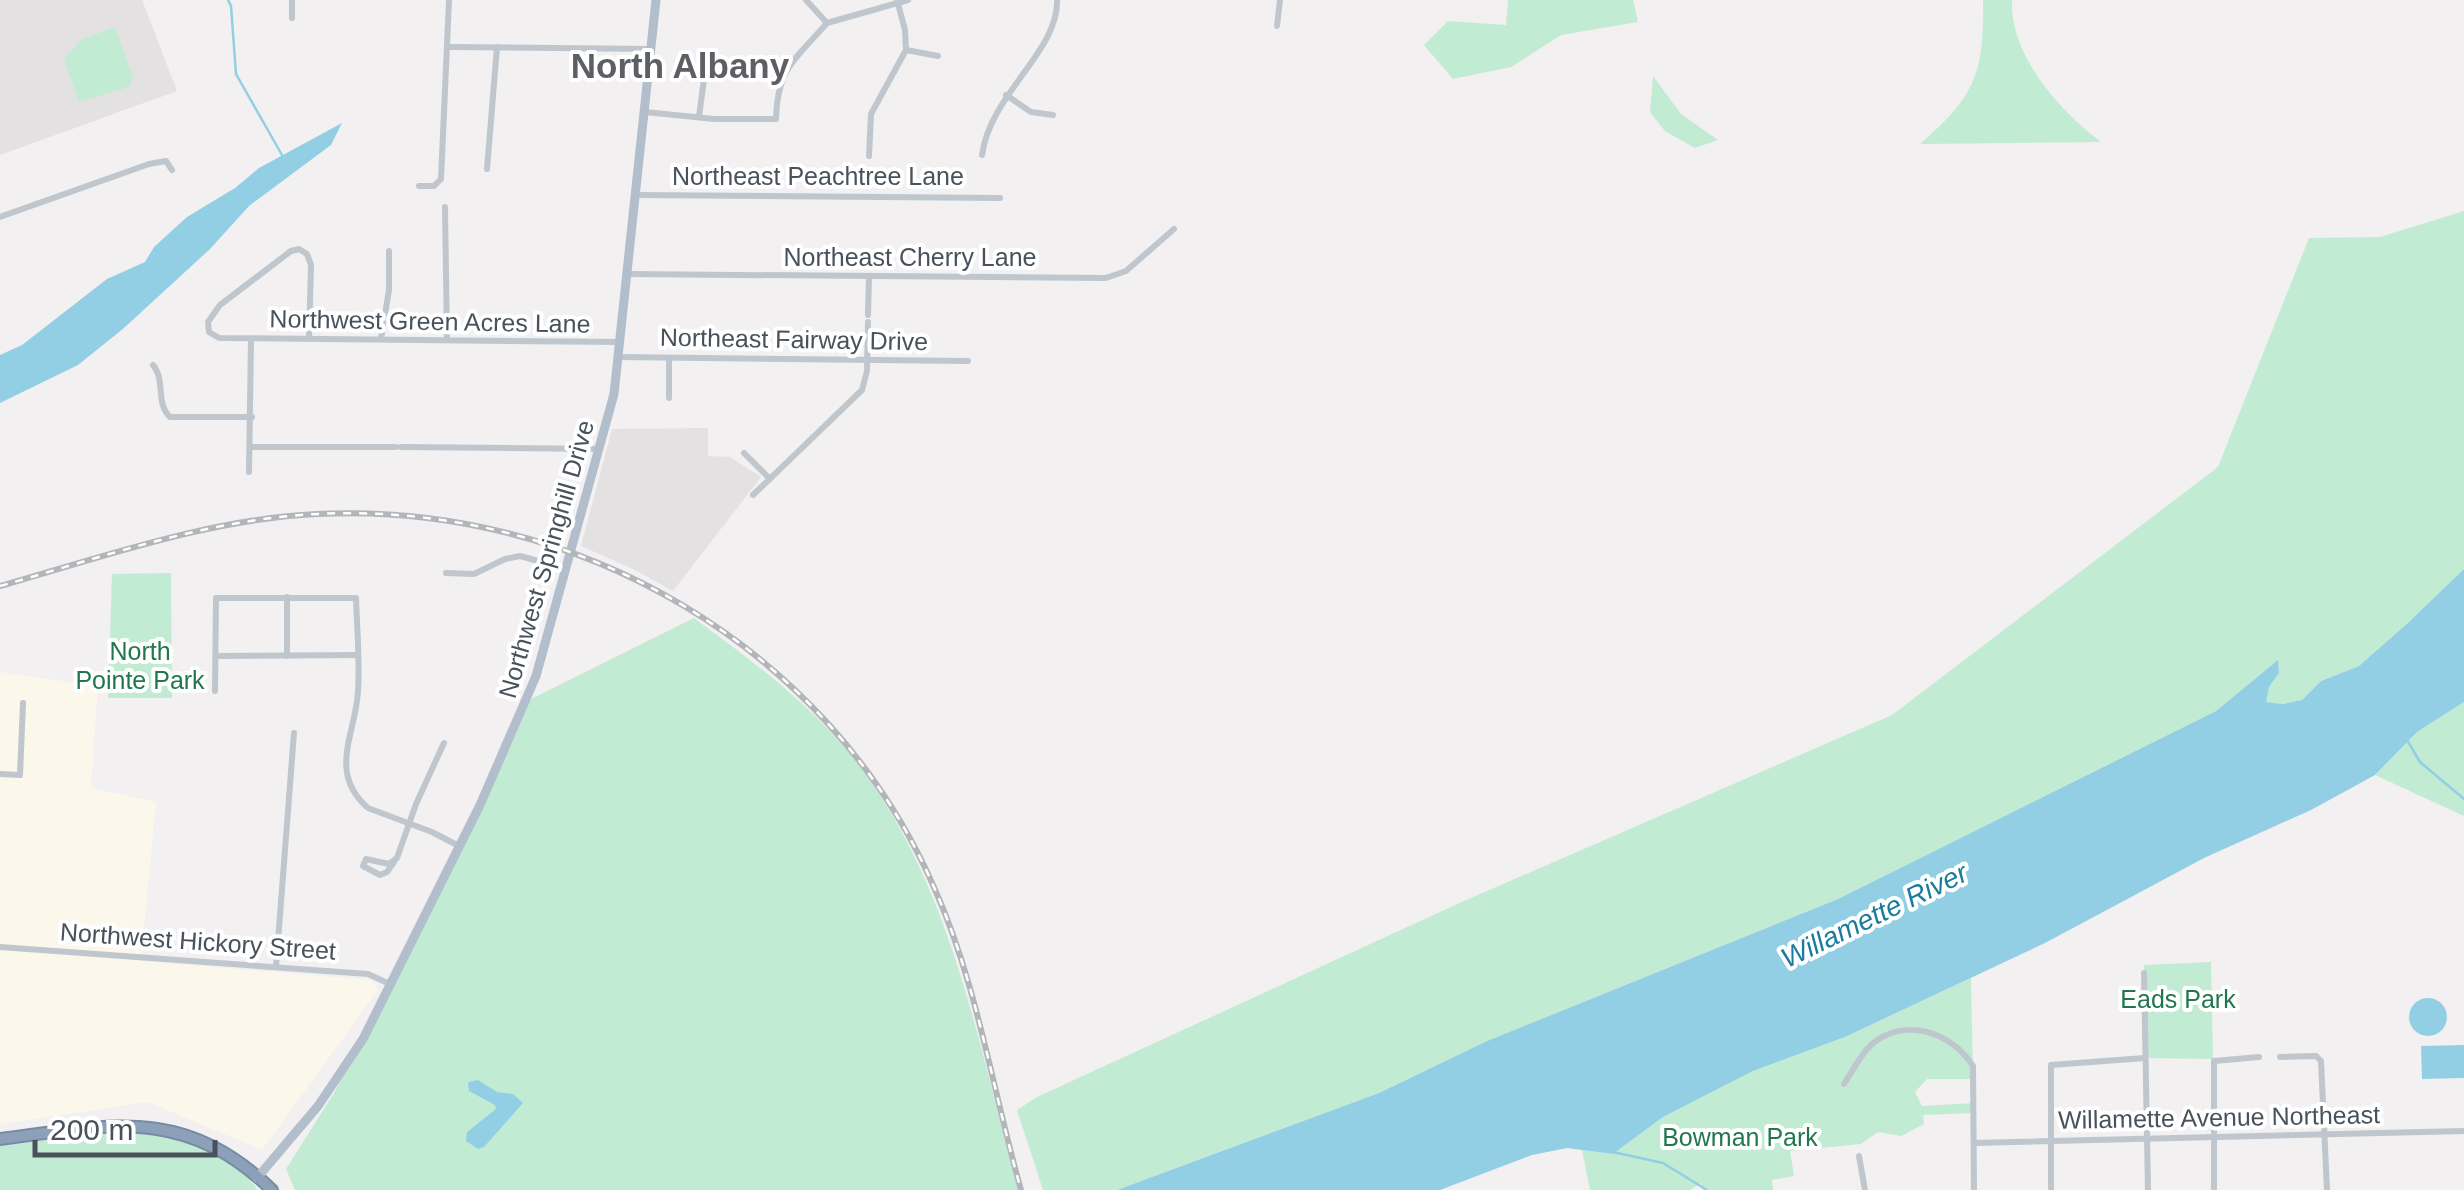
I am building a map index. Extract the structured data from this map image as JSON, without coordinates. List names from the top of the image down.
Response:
{
  "streets": {
    "main road": ["Northwest Springhill Drive"],
    "street": [
      "Northeast Peachtree Lane",
      "Northeast Cherry Lane",
      "Northwest Green Acres Lane",
      "Northeast Fairway Drive",
      "Northwest Hickory Street",
      "Willamette Avenue Northeast"
    ]
  },
  "crossings": [
    ["Northeast Peachtree Lane", "Northwest Springhill Drive"],
    ["Northeast Cherry Lane", "Northwest Springhill Drive"],
    ["Northwest Green Acres Lane", "Northwest Springhill Drive"],
    ["Northeast Fairway Drive", "Northwest Springhill Drive"],
    ["Northwest Springhill Drive", "Northwest Hickory Street"]
  ],
  "districts": ["North Albany"],
  "water": ["Willamette River"],
  "parks": ["North Pointe Park", "Eads Park", "Bowman Park"],
  "scale_bar": "200 m"
}
